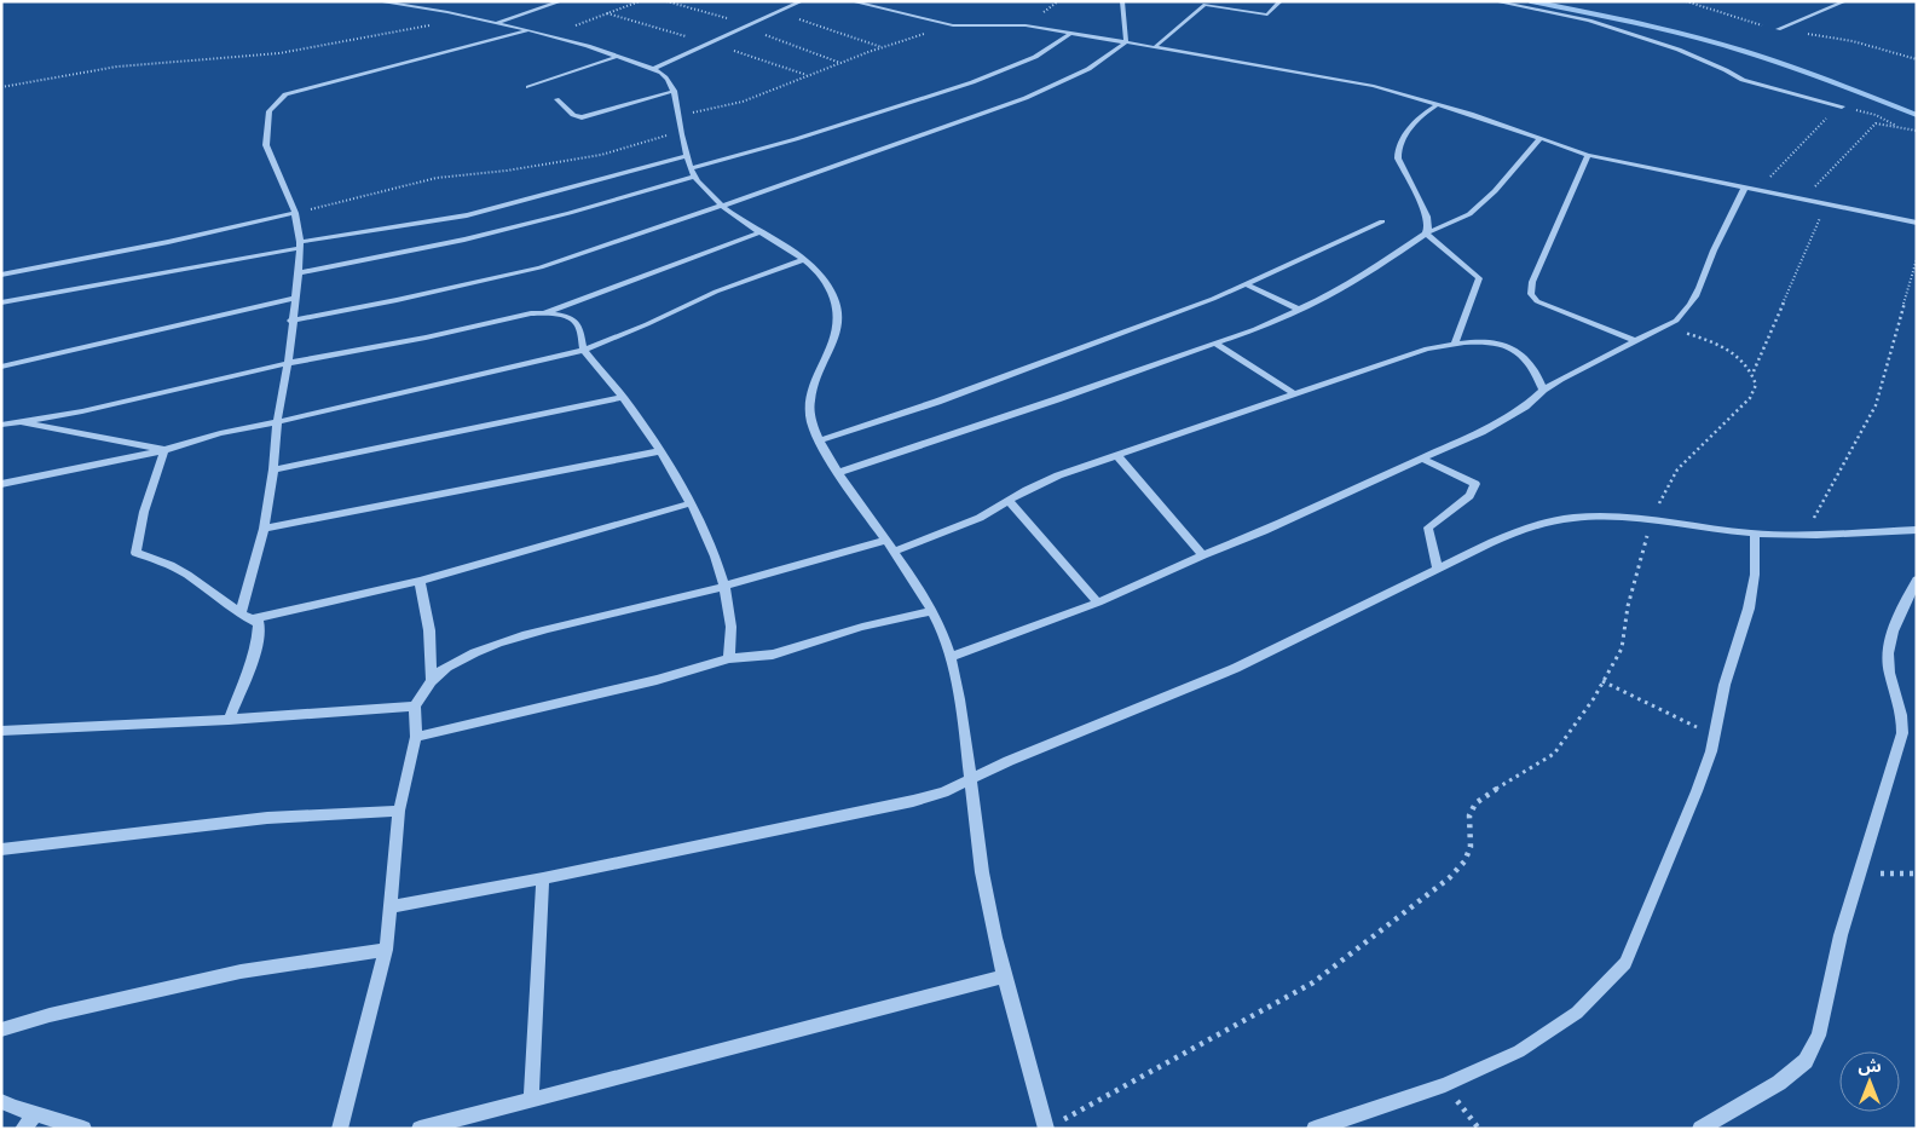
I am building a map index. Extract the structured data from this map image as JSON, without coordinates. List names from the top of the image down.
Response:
{
  "north": "top"
}
